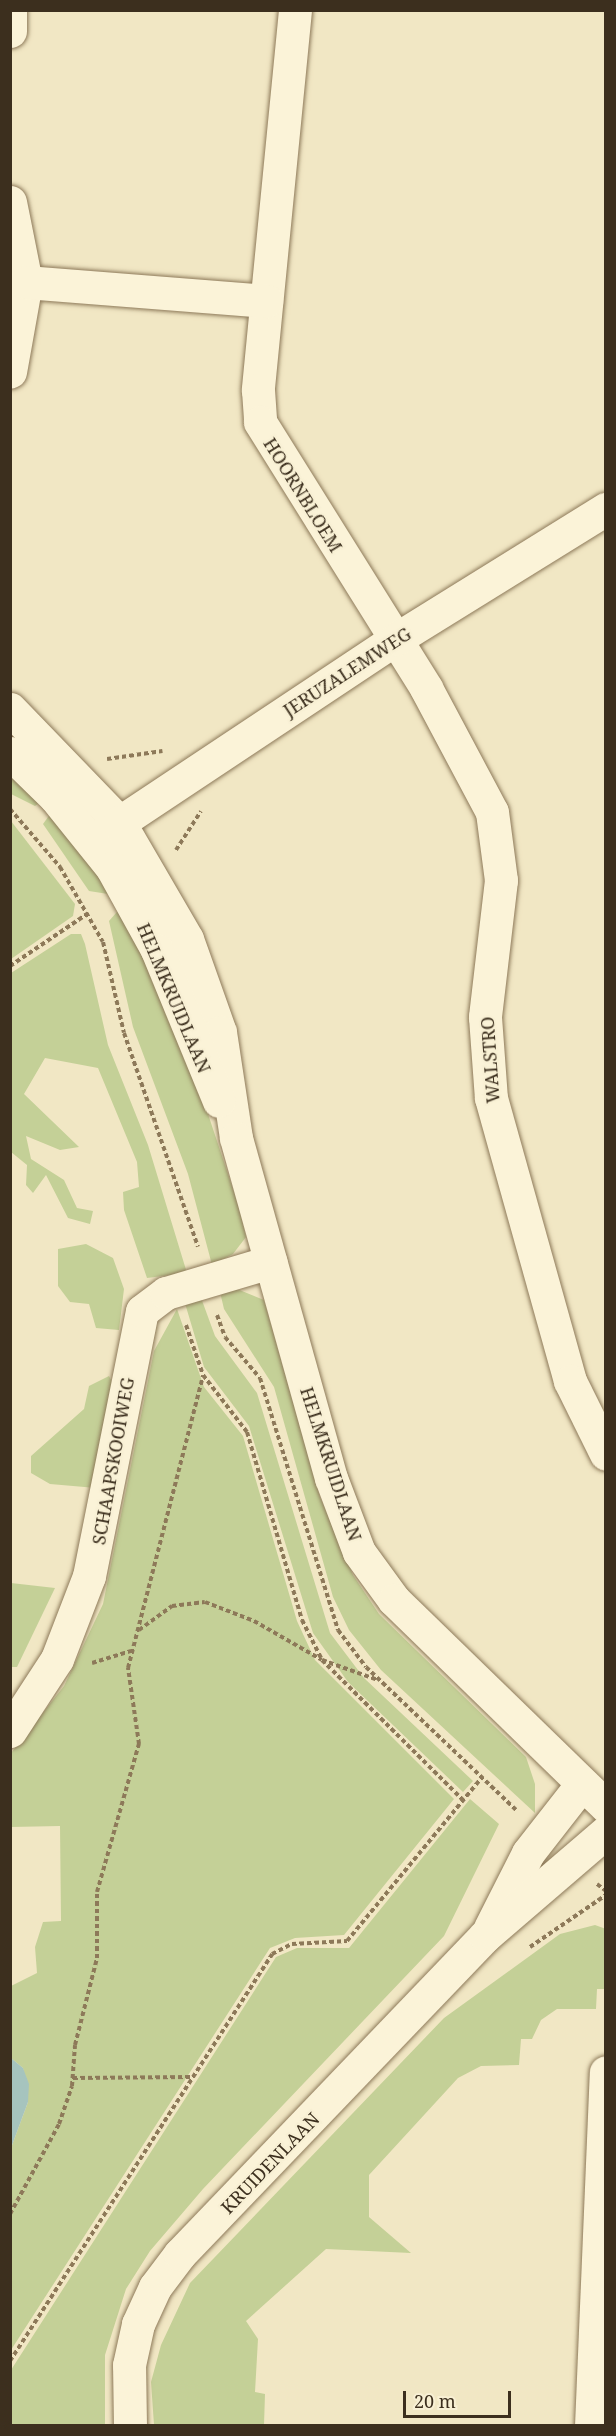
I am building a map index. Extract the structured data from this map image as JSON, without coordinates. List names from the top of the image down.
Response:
{
  "streets": {
    "street": [
      "HOORNBLOEM",
      "JERUZALEMWEG",
      "HELMKRUIDLAAN",
      "WALSTRO",
      "SCHAAPSKOOIWEG",
      "KRUIDENLAAN"
    ]
  },
  "crossings": [
    ["HOORNBLOEM", "JERUZALEMWEG"],
    ["HOORNBLOEM", "WALSTRO"],
    ["JERUZALEMWEG", "HELMKRUIDLAAN"],
    ["JERUZALEMWEG", "WALSTRO"],
    ["HELMKRUIDLAAN", "SCHAAPSKOOIWEG"],
    ["HELMKRUIDLAAN", "KRUIDENLAAN"]
  ],
  "scale_bar": "20 m"
}
